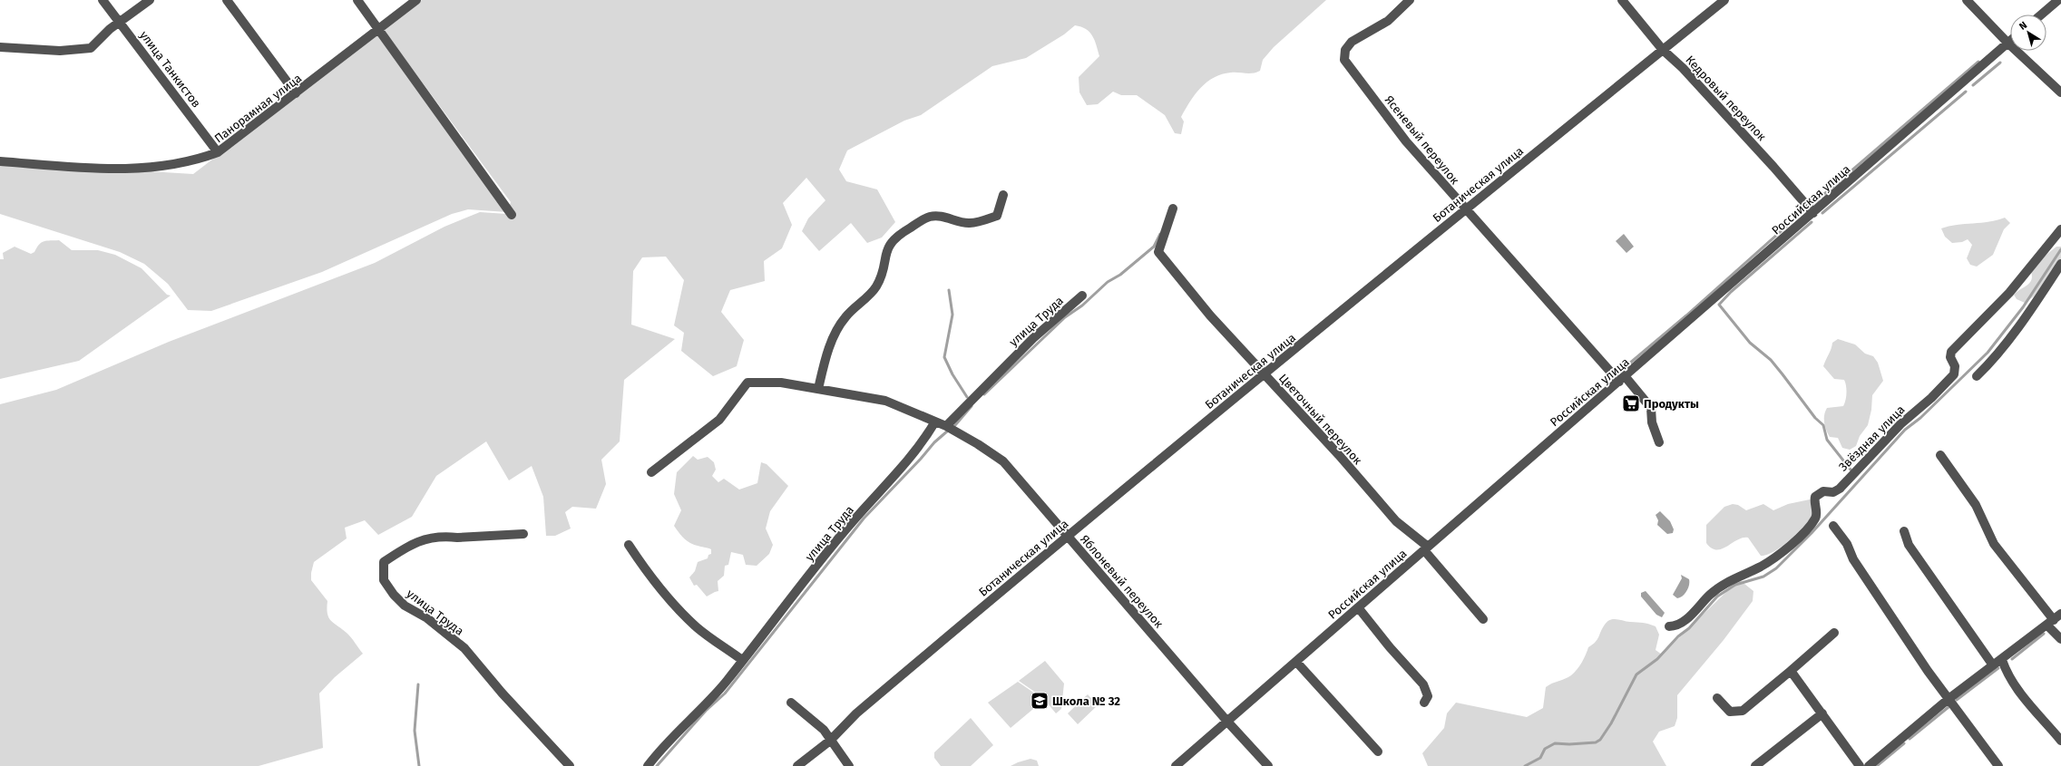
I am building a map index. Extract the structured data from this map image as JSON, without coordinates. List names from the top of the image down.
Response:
{
  "streets": {
    "street": [
      "улица Танкистов",
      "Кедровый переулок",
      "Панорамная улица",
      "Ясеневый переулок",
      "Ботаническая улица",
      "Российская улица",
      "улица Труда",
      "Цветочный переулок",
      "Звёздная улица",
      "Яблоневый переулок"
    ]
  },
  "crossings": [
    ["улица Танкистов", "Панорамная улица"],
    ["Кедровый переулок", "Ботаническая улица"],
    ["Кедровый переулок", "Российская улица"],
    ["Ясеневый переулок", "Ботаническая улица"],
    ["Ясеневый переулок", "Российская улица"],
    ["Ботаническая улица", "Цветочный переулок"],
    ["Ботаническая улица", "Яблоневый переулок"],
    ["Российская улица", "Цветочный переулок"],
    ["Российская улица", "Яблоневый переулок"],
    ["улица Труда", "Яблоневый переулок"]
  ],
  "places": {
    "supermarket": ["Продукты"],
    "school or university": ["Школа № 32"]
  },
  "north": "top left"
}
